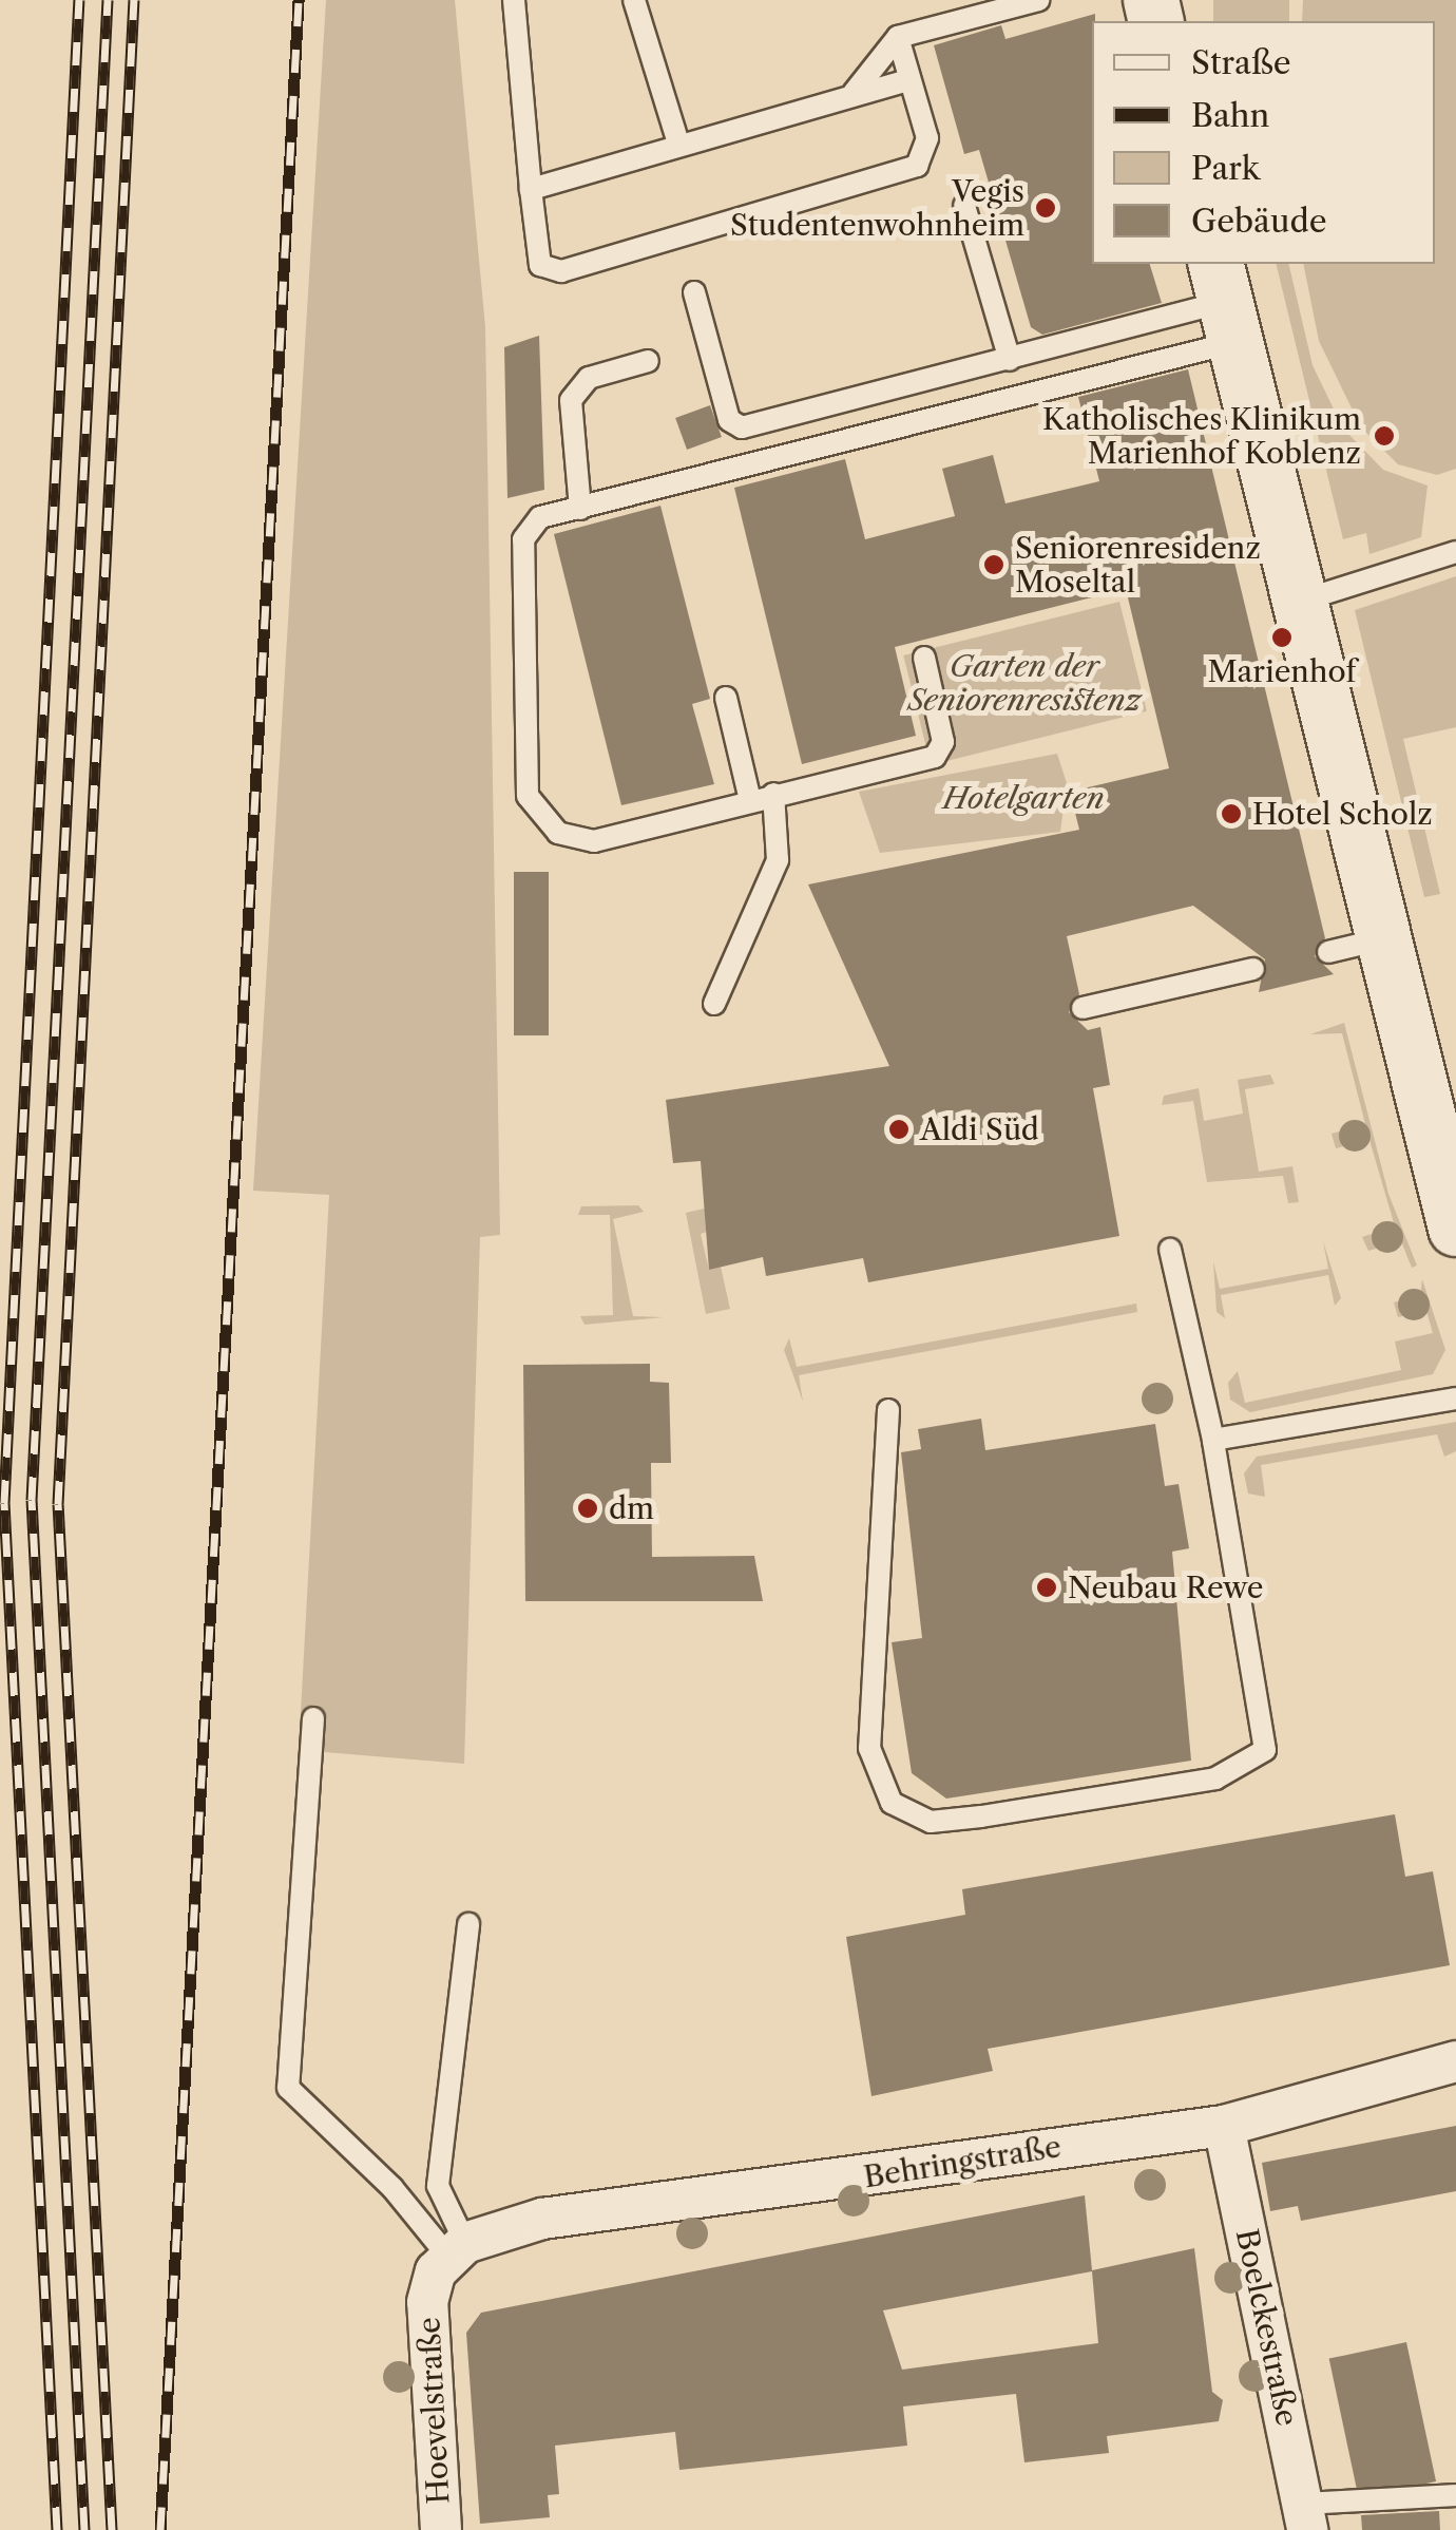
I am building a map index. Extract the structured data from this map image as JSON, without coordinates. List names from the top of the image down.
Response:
{
  "streets": {
    "street": ["Behringstraße", "Boelckestraße", "Hoevelstraße"]
  },
  "crossings": [
    ["Behringstraße", "Boelckestraße"],
    ["Behringstraße", "Hoevelstraße"]
  ],
  "parks": ["Garten der Seniorenresistenz", "Hotelgarten"],
  "places": [
    "Vegis Studentenwohnheim",
    "Katholisches Klinikum Marienhof Koblenz",
    "Seniorenresidenz Moseltal",
    "Marienhof",
    "Hotel Scholz",
    "Aldi Süd",
    "dm",
    "Neubau Rewe"
  ],
  "legend": [
    "Straße",
    "Bahn",
    "Park",
    "Gebäude"
  ]
}
